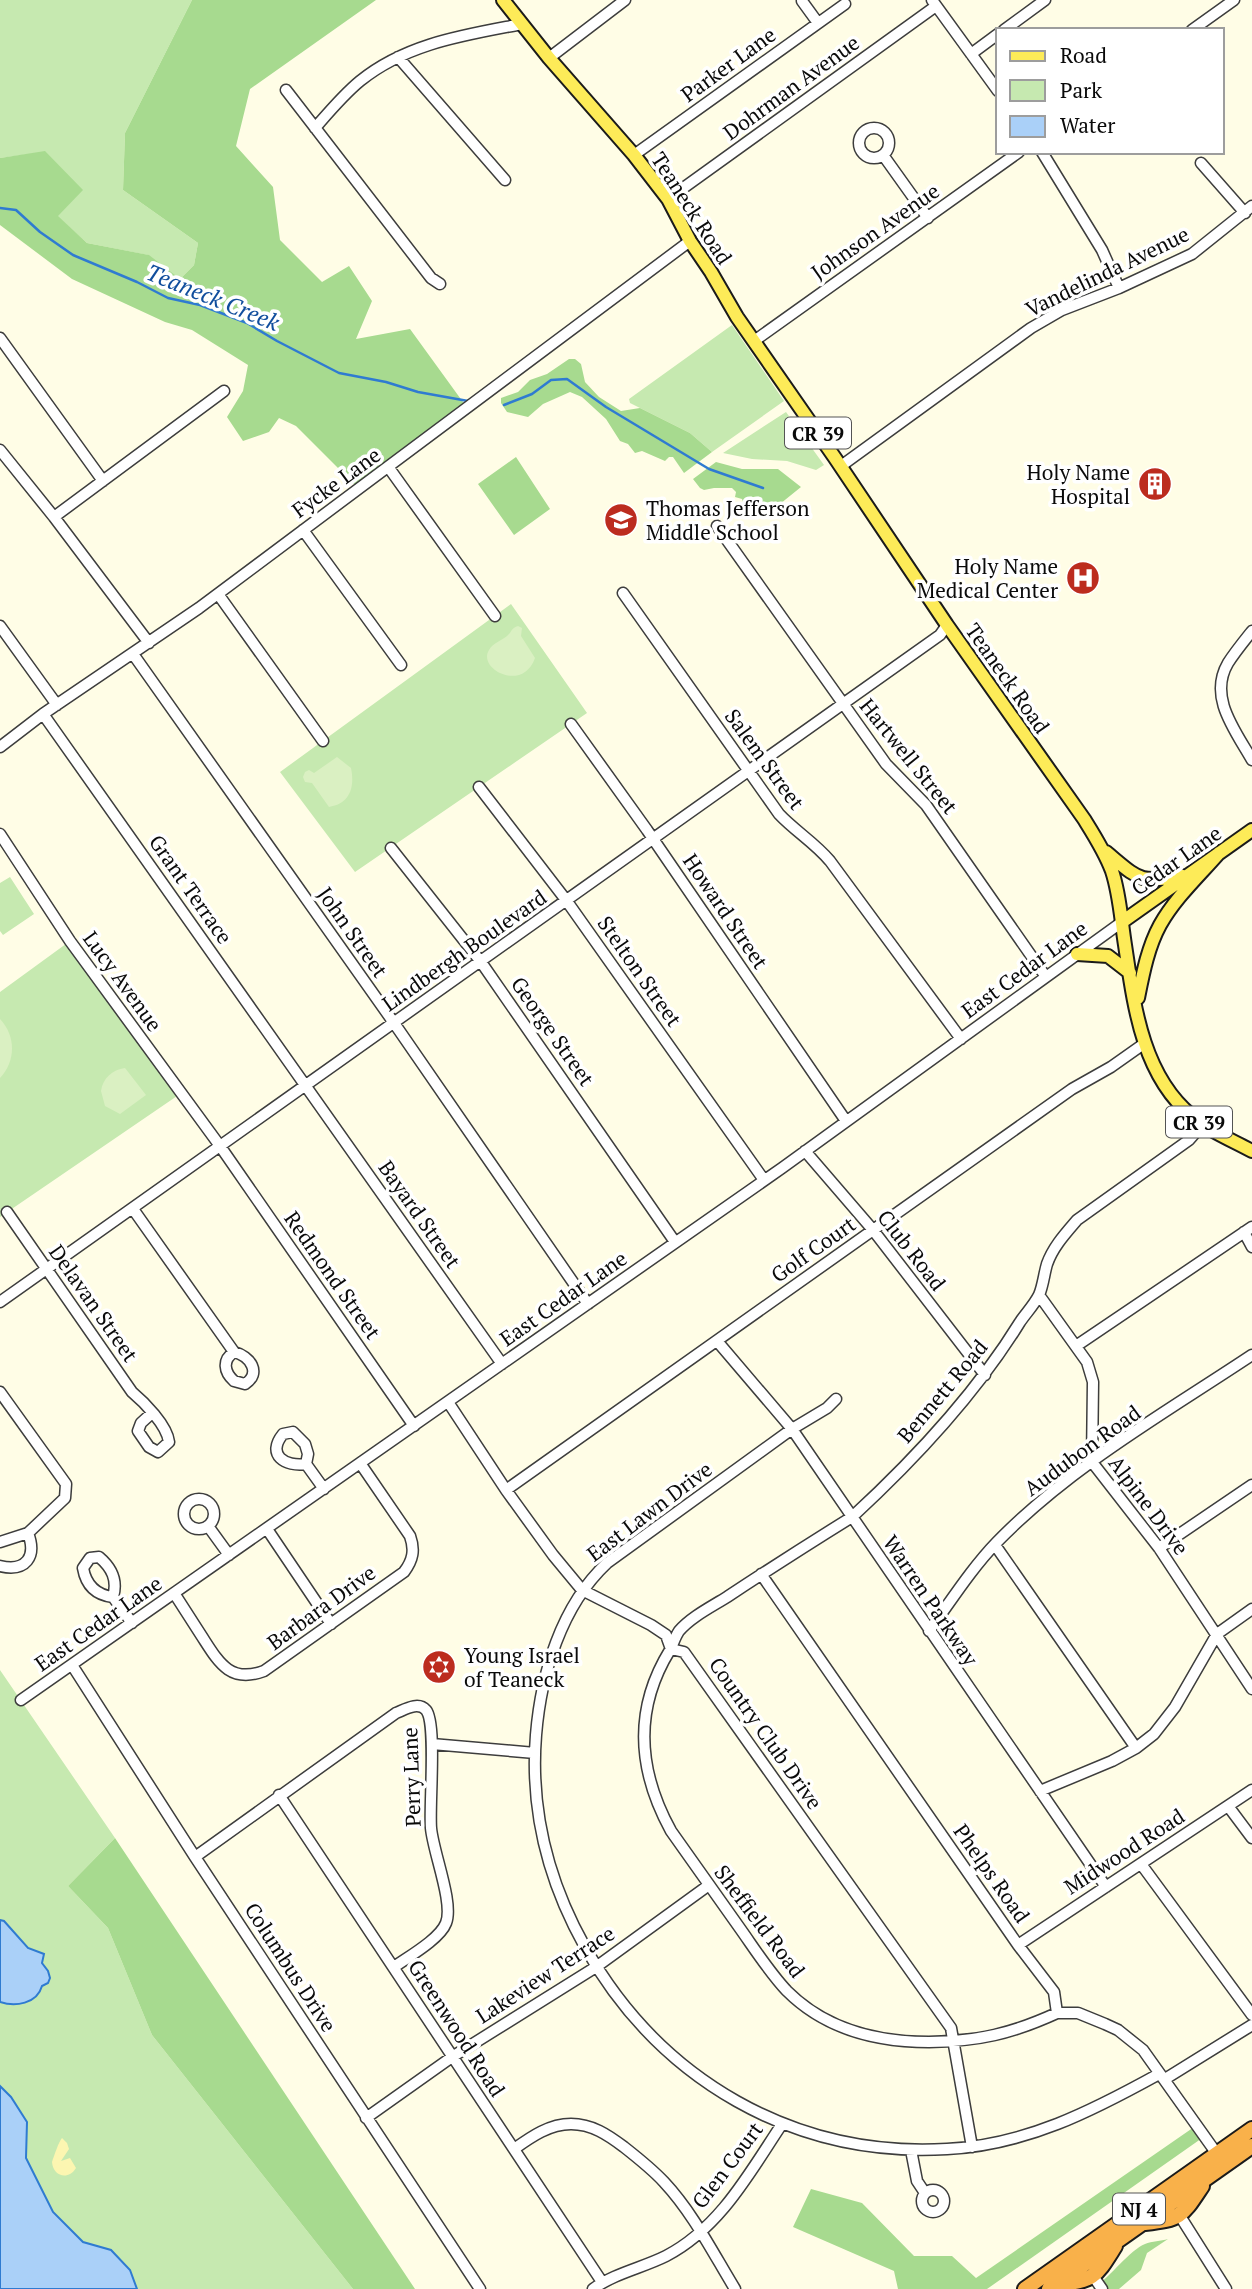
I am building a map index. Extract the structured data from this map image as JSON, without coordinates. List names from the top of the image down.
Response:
{
  "streets": {
    "highway": ["NJ 4"],
    "main road": ["Teaneck Road", "CR 39", "Cedar Lane"],
    "street": [
      "Parker Lane",
      "Dohrman Avenue",
      "Johnson Avenue",
      "Vandelinda Avenue",
      "Fycke Lane",
      "Hartwell Street",
      "Salem Street",
      "Grant Terrace",
      "Howard Street",
      "John Street",
      "Lindbergh Boulevard",
      "East Cedar Lane",
      "Stelton Street",
      "Lucy Avenue",
      "George Street",
      "Bayard Street",
      "Golf Court",
      "Club Road",
      "Redmond Street",
      "Delavan Street",
      "Bennett Road",
      "Audubon Road",
      "Alpine Drive",
      "East Lawn Drive",
      "Warren Parkway",
      "Barbara Drive",
      "Country Club Drive",
      "Perry Lane",
      "Midwood Road",
      "Phelps Road",
      "Sheffield Road",
      "Columbus Drive",
      "Lakeview Terrace",
      "Greenwood Road",
      "Glen Court"
    ]
  },
  "crossings": [
    ["Parker Lane", "Teaneck Road"],
    ["Dohrman Avenue", "Teaneck Road"],
    ["Teaneck Road", "Johnson Avenue"],
    ["Teaneck Road", "Vandelinda Avenue"],
    ["Teaneck Road", "Fycke Lane"],
    ["Teaneck Road", "Cedar Lane"],
    ["Teaneck Road", "Lindbergh Boulevard"],
    ["Teaneck Road", "East Cedar Lane"],
    ["Teaneck Road", "Golf Court"],
    ["Teaneck Road", "Bennett Road"],
    ["Fycke Lane", "Grant Terrace"],
    ["Fycke Lane", "John Street"],
    ["Hartwell Street", "Lindbergh Boulevard"],
    ["Hartwell Street", "East Cedar Lane"],
    ["Salem Street", "Lindbergh Boulevard"],
    ["Salem Street", "East Cedar Lane"],
    ["Cedar Lane", "East Cedar Lane"],
    ["Grant Terrace", "Lindbergh Boulevard"],
    ["Grant Terrace", "Bayard Street"],
    ["Howard Street", "Lindbergh Boulevard"],
    ["Howard Street", "East Cedar Lane"],
    ["John Street", "Lindbergh Boulevard"],
    ["John Street", "East Cedar Lane"],
    ["Lindbergh Boulevard", "Stelton Street"],
    ["Lindbergh Boulevard", "Lucy Avenue"],
    ["Lindbergh Boulevard", "George Street"],
    ["Lindbergh Boulevard", "Bayard Street"],
    ["Lindbergh Boulevard", "Redmond Street"],
    ["Lindbergh Boulevard", "Delavan Street"],
    ["East Cedar Lane", "Stelton Street"],
    ["East Cedar Lane", "George Street"],
    ["East Cedar Lane", "Bayard Street"],
    ["East Cedar Lane", "Club Road"],
    ["East Cedar Lane", "Redmond Street"],
    ["East Cedar Lane", "Barbara Drive"],
    ["East Cedar Lane", "Country Club Drive"],
    ["East Cedar Lane", "Columbus Drive"],
    ["Lucy Avenue", "Redmond Street"],
    ["Golf Court", "Club Road"],
    ["Golf Court", "Warren Parkway"],
    ["Golf Court", "Country Club Drive"],
    ["Club Road", "Bennett Road"],
    ["Bennett Road", "Alpine Drive"],
    ["Bennett Road", "Warren Parkway"],
    ["Bennett Road", "Country Club Drive"],
    ["Bennett Road", "Phelps Road"],
    ["Bennett Road", "Sheffield Road"],
    ["Audubon Road", "Alpine Drive"],
    ["Audubon Road", "Warren Parkway"],
    ["East Lawn Drive", "Warren Parkway"],
    ["East Lawn Drive", "Country Club Drive"],
    ["East Lawn Drive", "Lakeview Terrace"],
    ["East Lawn Drive", "Glen Court"],
    ["Warren Parkway", "Midwood Road"],
    ["Country Club Drive", "Sheffield Road"],
    ["Perry Lane", "Columbus Drive"],
    ["Perry Lane", "Greenwood Road"],
    ["Midwood Road", "Phelps Road"],
    ["Phelps Road", "Sheffield Road"],
    ["Sheffield Road", "Lakeview Terrace"],
    ["Columbus Drive", "Lakeview Terrace"],
    ["Lakeview Terrace", "Greenwood Road"],
    ["Greenwood Road", "Glen Court"]
  ],
  "water": ["Teaneck Creek"],
  "places": {
    "building": ["Holy Name Hospital"],
    "school or university": ["Thomas Jefferson Middle School"],
    "hospital": ["Holy Name Medical Center"],
    "synagogue": ["Young Israel of Teaneck"]
  },
  "legend": ["Road", "Park", "Water"]
}
